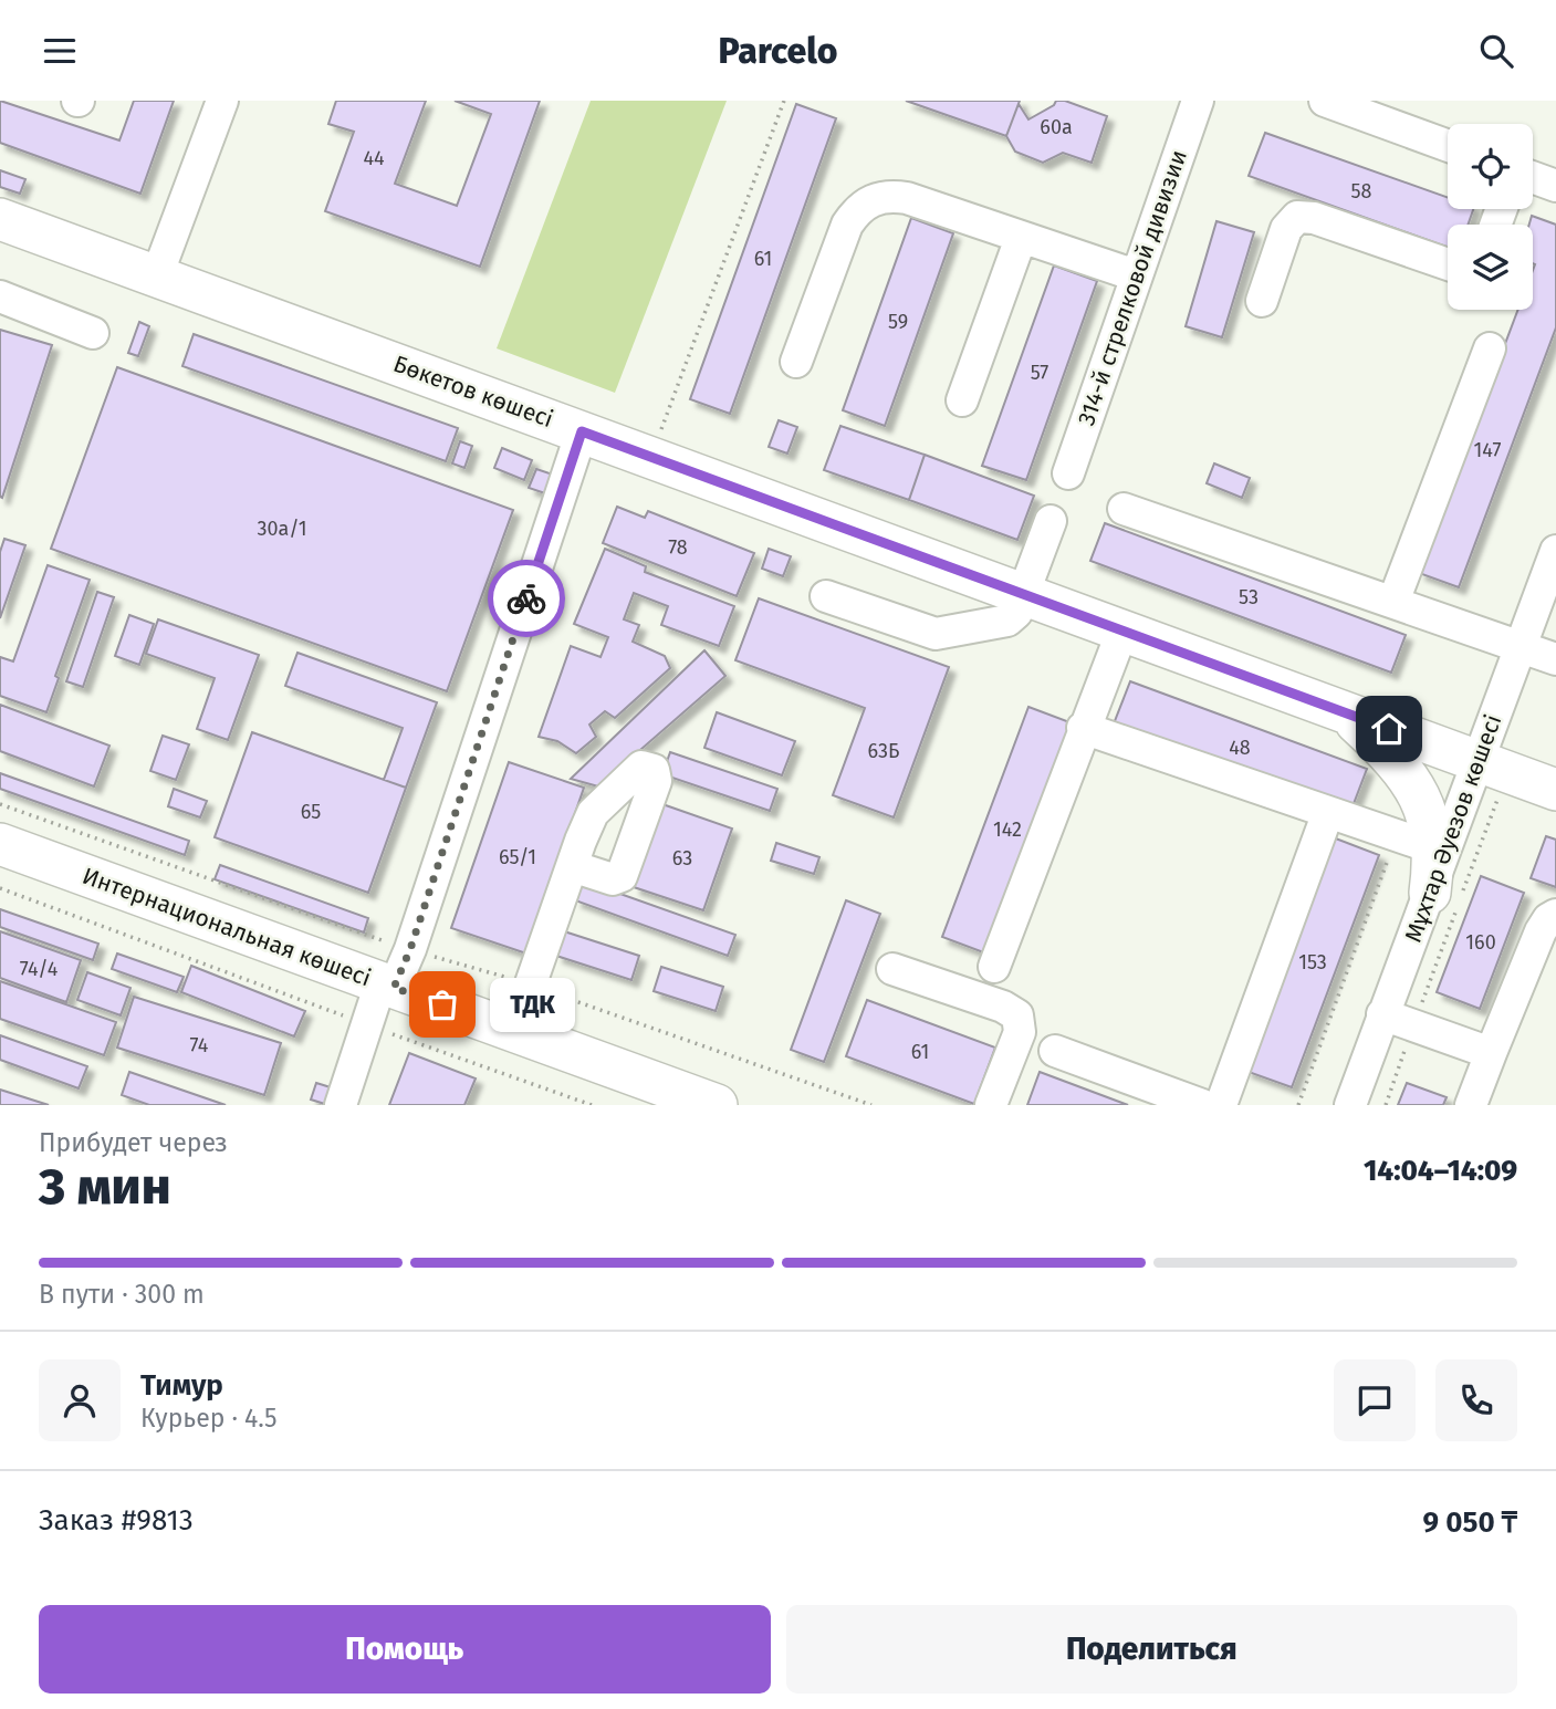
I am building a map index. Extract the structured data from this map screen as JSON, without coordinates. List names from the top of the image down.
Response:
{
  "streets": {
    "main road": ["Бөкетов көшесі", "Интернациональная көшесі"],
    "street": ["314-й стрелковой дивизии", "Мұхтар Әуезов көшесі"]
  },
  "crossings": [
    ["Бөкетов көшесі", "Мұхтар Әуезов көшесі"]
  ],
  "places": ["ТДК"],
  "house_numbers": [
    "60а",
    "44",
    "58",
    "61",
    "59",
    "57",
    "147",
    "30а/1",
    "78",
    "53",
    "48",
    "63Б",
    "65",
    "142",
    "65/1",
    "63",
    "160",
    "153",
    "74/4",
    "74",
    "61"
  ],
  "page": {
    "header": "Parcelo",
    "bubble": "ТДК",
    "heading": ["3 мин", "Прибудет через", "14:04–14:09"],
    "panel": [
      "Тимур",
      "Курьер · 4.5",
      "Заказ #9813",
      "9 050 ₸"
    ],
    "bar": "В пути · 300 m",
    "buttons": ["Помощь", "Поделиться"]
  }
}
